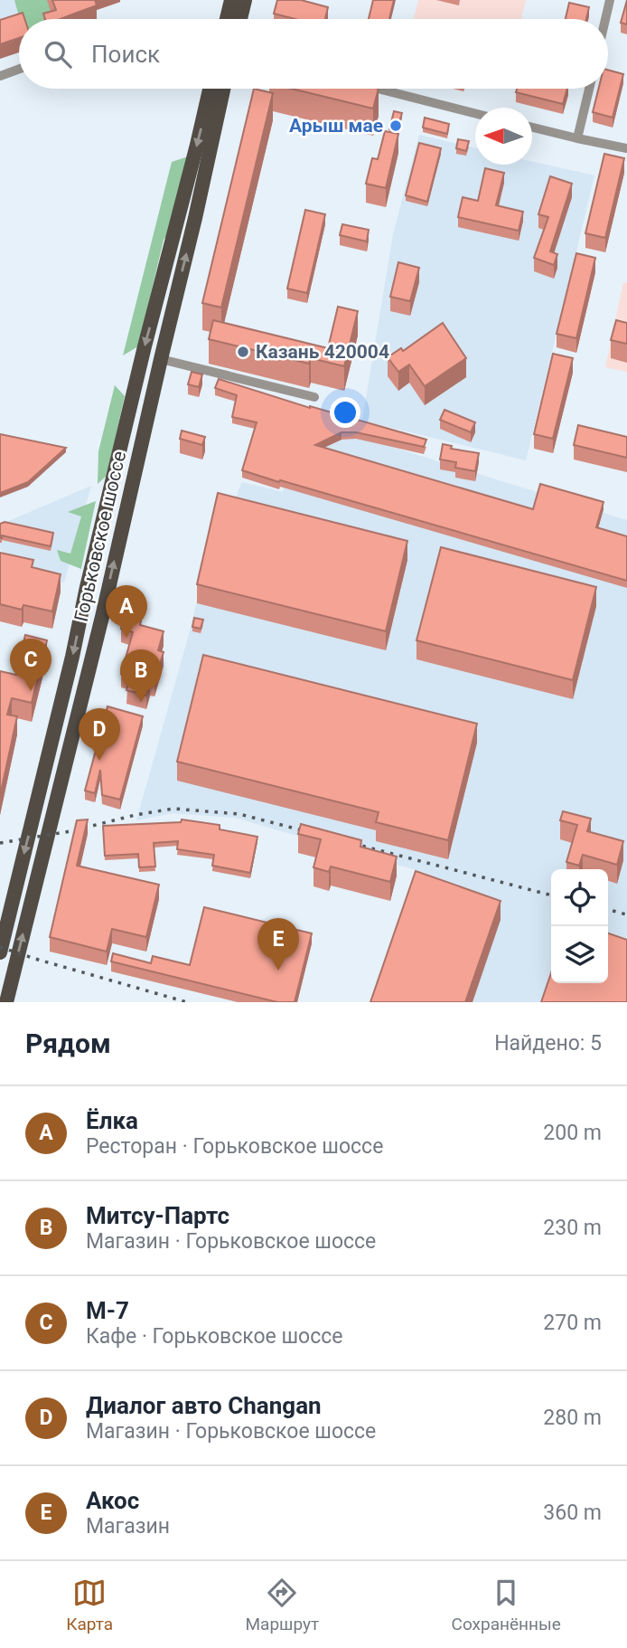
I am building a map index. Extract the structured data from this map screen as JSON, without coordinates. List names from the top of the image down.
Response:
{
  "streets": {
    "main road": ["Горьковское шоссе"]
  },
  "places": ["Арыш мае", "Казань 420004"],
  "north": "left",
  "page": {
    "search": "Поиск",
    "pins": [
      "A",
      "C",
      "B",
      "D",
      "E"
    ],
    "heading": ["Рядом", "Найдено: 5"],
    "list": [
      {
        "mark": "A",
        "name": "Ёлка",
        "note": "Ресторан · Горьковское шоссе",
        "value": "200 m"
      },
      {
        "mark": "B",
        "name": "Митсу-Партс",
        "note": "Магазин · Горьковское шоссе",
        "value": "230 m"
      },
      {
        "mark": "C",
        "name": "М-7",
        "note": "Кафе · Горьковское шоссе",
        "value": "270 m"
      },
      {
        "mark": "D",
        "name": "Диалог авто Changan",
        "note": "Магазин · Горьковское шоссе",
        "value": "280 m"
      },
      {
        "mark": "E",
        "name": "Акос",
        "note": "Магазин",
        "value": "360 m"
      }
    ],
    "nav": ["Карта", "Маршрут", "Сохранённые"]
  }
}
